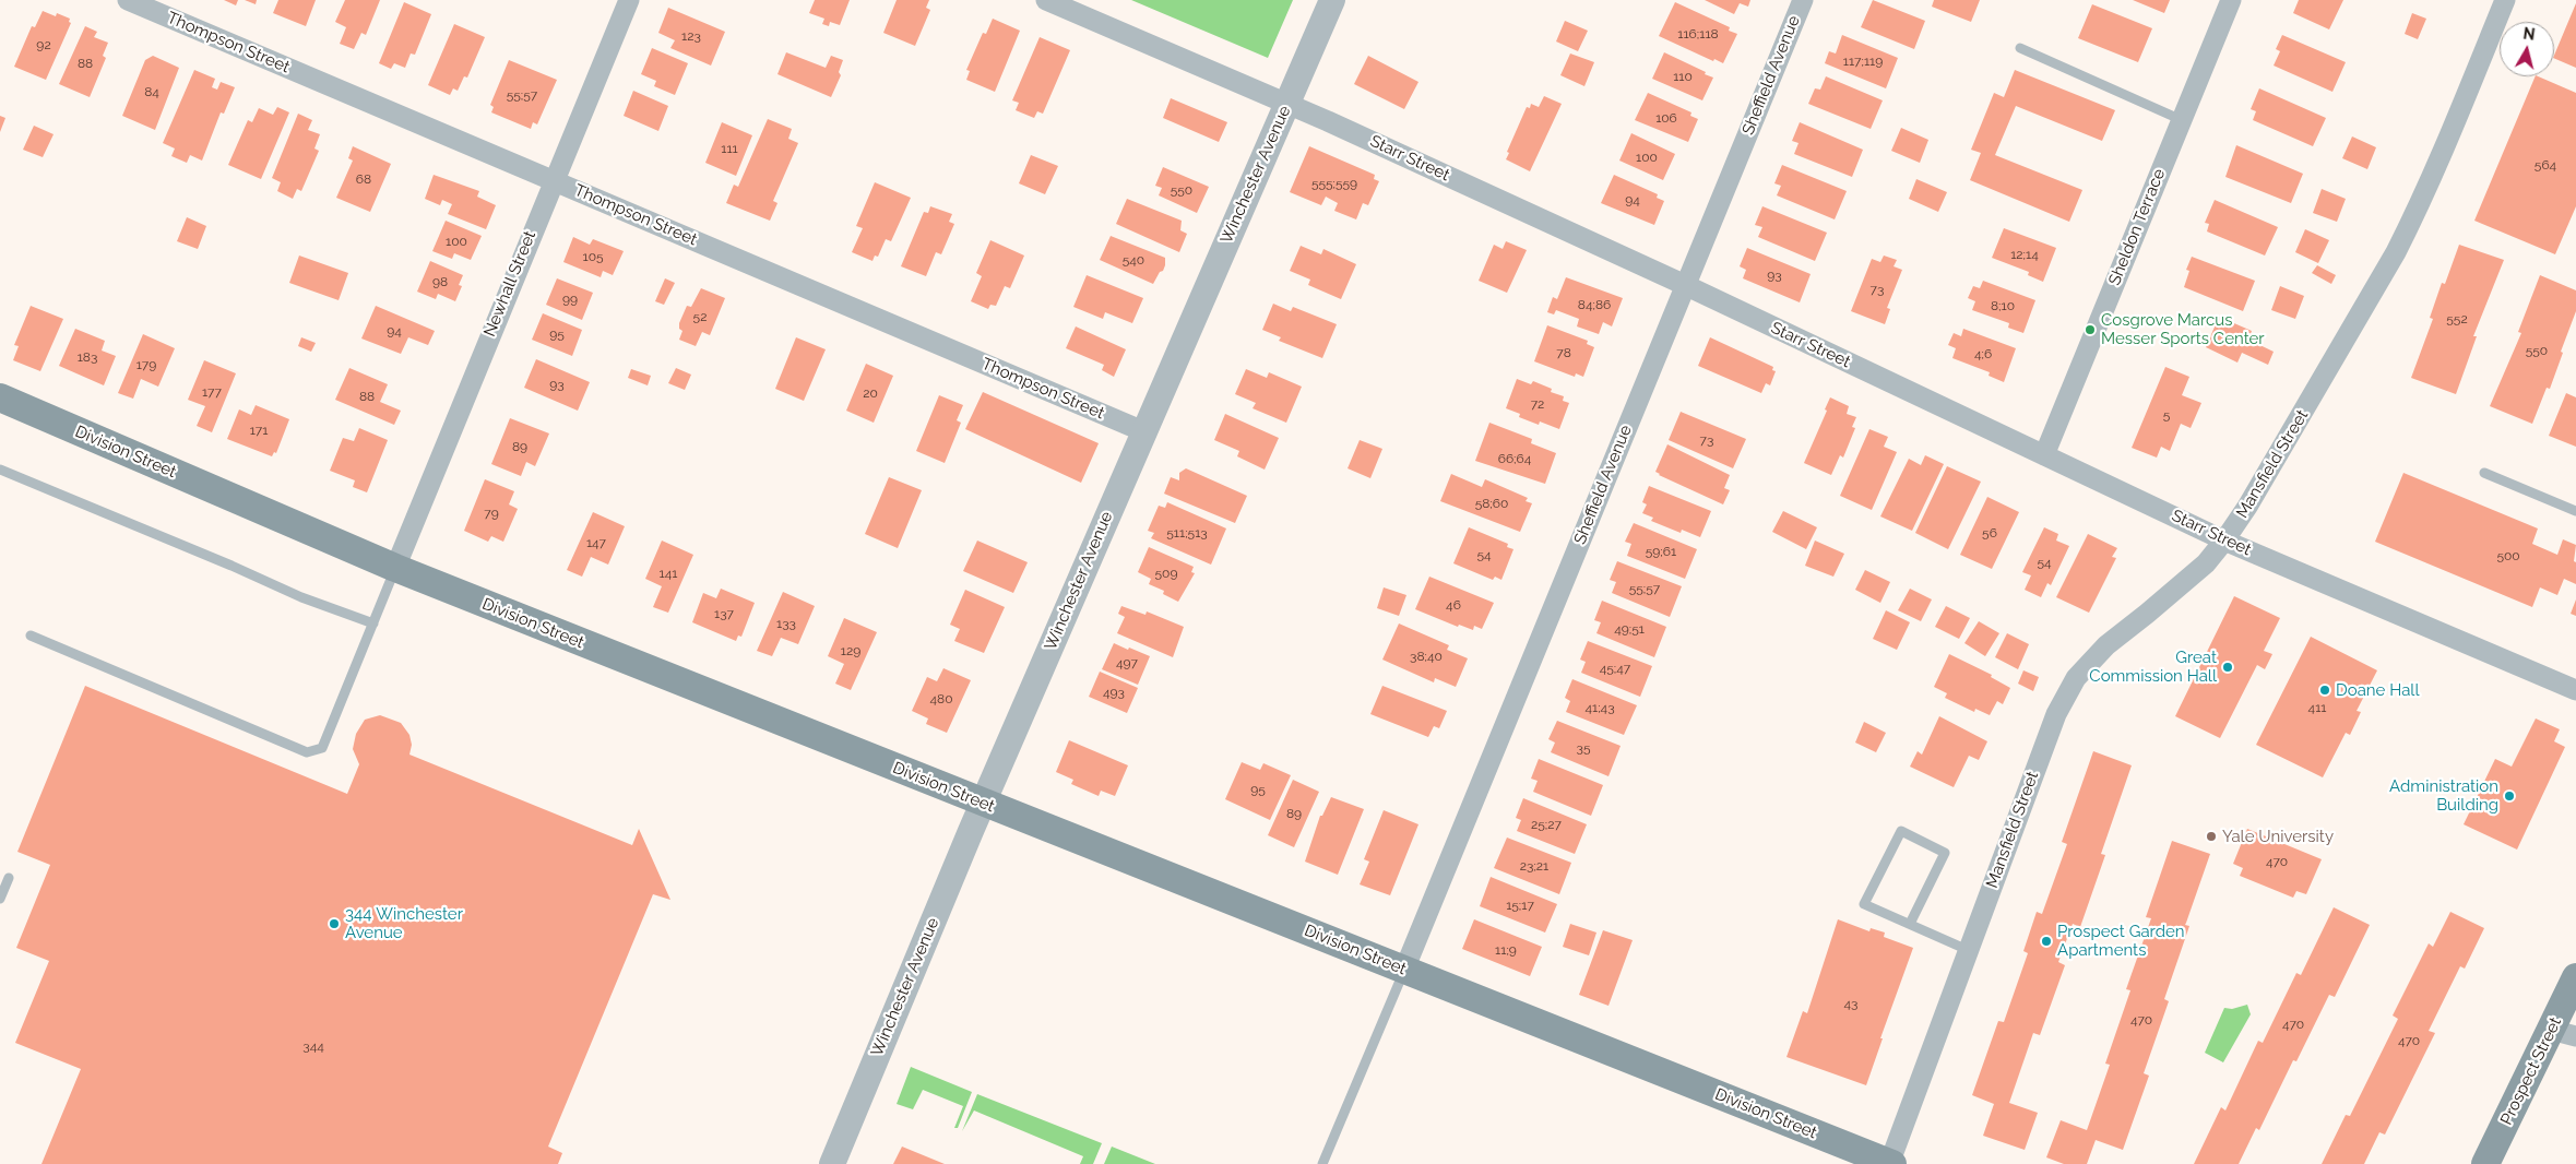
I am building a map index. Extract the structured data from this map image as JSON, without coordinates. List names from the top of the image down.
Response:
{
  "streets": {
    "main road": ["Division Street", "Prospect Street"],
    "street": [
      "Thompson Street",
      "Sheffield Avenue",
      "Starr Street",
      "Winchester Avenue",
      "Sheldon Terrace",
      "Newhall Street",
      "Mansfield Street"
    ]
  },
  "crossings": [
    ["Thompson Street", "Winchester Avenue"],
    ["Thompson Street", "Newhall Street"],
    ["Sheffield Avenue", "Starr Street"],
    ["Sheffield Avenue", "Division Street"],
    ["Starr Street", "Winchester Avenue"],
    ["Starr Street", "Sheldon Terrace"],
    ["Starr Street", "Mansfield Street"],
    ["Winchester Avenue", "Division Street"],
    ["Newhall Street", "Division Street"],
    ["Division Street", "Mansfield Street"]
  ],
  "places": [
    "Cosgrove Marcus Messer Sports Center",
    "Great Commission Hall",
    "Doane Hall",
    "Administration Building",
    "Yale University",
    "344 Winchester Avenue",
    "Prospect Garden Apartments"
  ],
  "house_numbers": [
    "116;118",
    "123",
    "92",
    "117;119",
    "88",
    "110",
    "84",
    "55;57",
    "106",
    "111",
    "100",
    "564",
    "68",
    "555;559",
    "550",
    "94",
    "100",
    "12;14",
    "105",
    "540",
    "93",
    "98",
    "73",
    "99",
    "84;86",
    "8;10",
    "52",
    "552",
    "94",
    "95",
    "550",
    "78",
    "4;6",
    "183",
    "179",
    "93",
    "177",
    "20",
    "88",
    "72",
    "5",
    "171",
    "73",
    "89",
    "66;64",
    "58;60",
    "79",
    "511;513",
    "56",
    "147",
    "59;61",
    "54",
    "500",
    "54",
    "141",
    "509",
    "55;57",
    "46",
    "137",
    "133",
    "49;51",
    "129",
    "38;40",
    "497",
    "45;47",
    "493",
    "480",
    "41;43",
    "411",
    "35",
    "95",
    "89",
    "25;27",
    "470",
    "23;21",
    "15;17",
    "11;9",
    "43",
    "470",
    "470",
    "470",
    "344"
  ],
  "north": "top"
}
